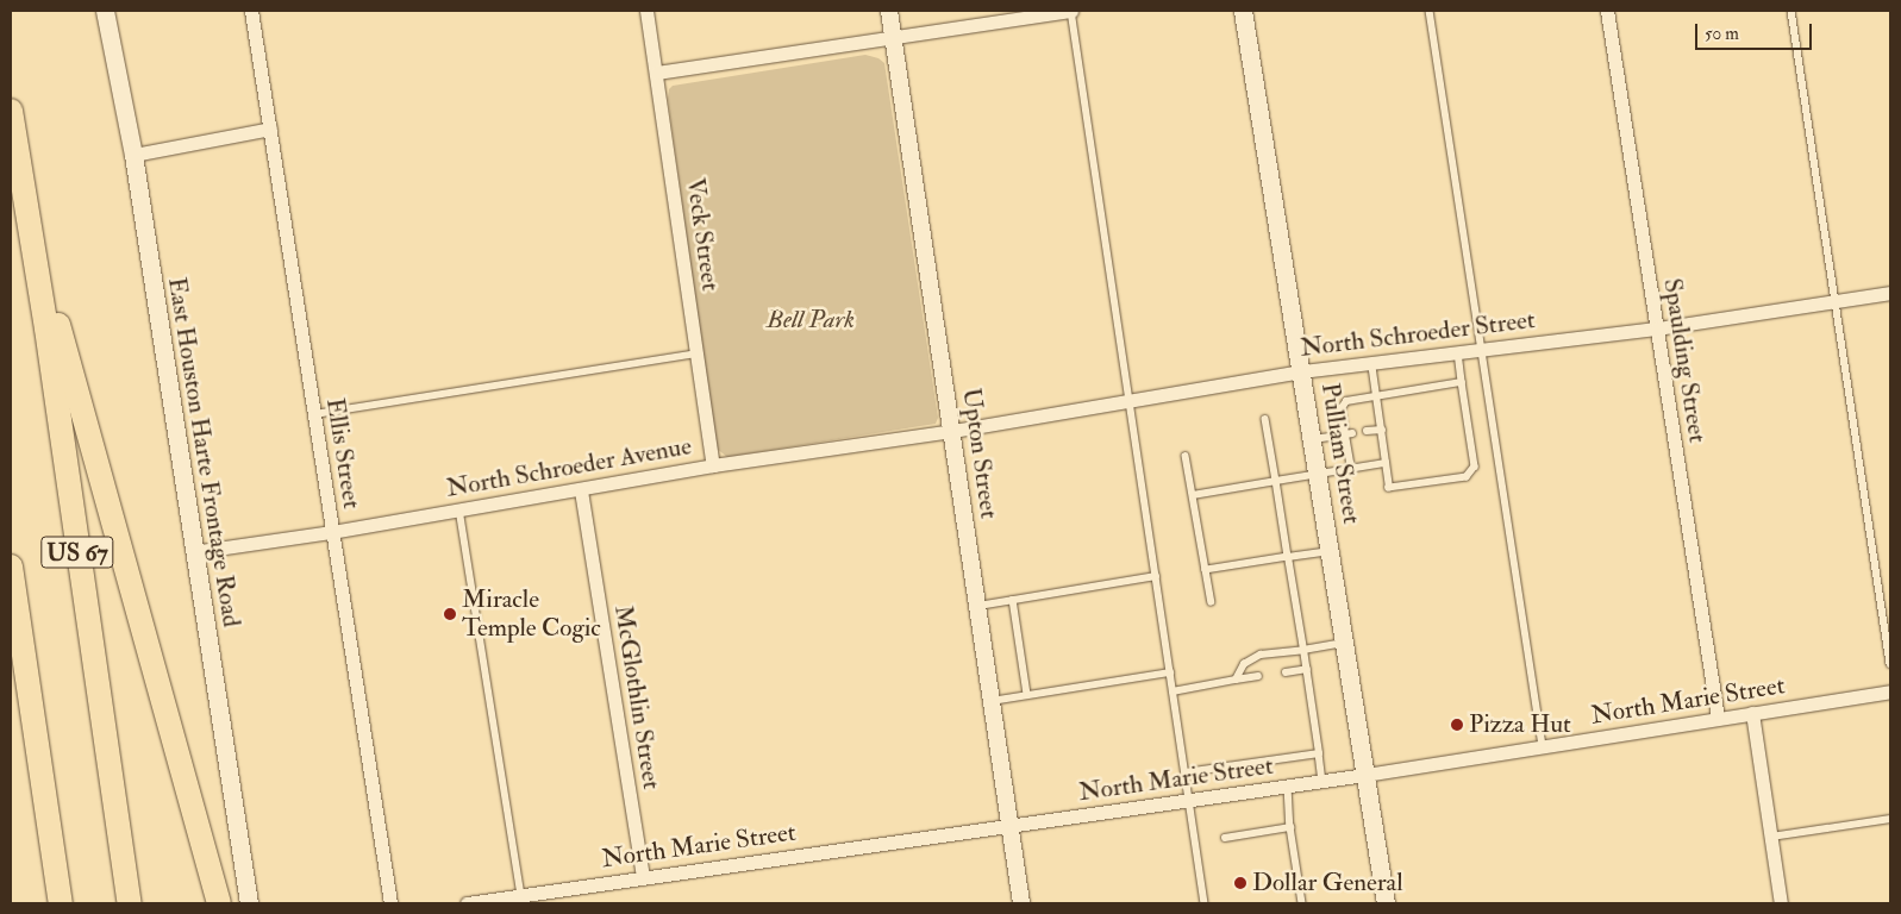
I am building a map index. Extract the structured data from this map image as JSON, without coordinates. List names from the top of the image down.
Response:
{
  "streets": {
    "highway": ["US 67"],
    "main road": ["East Houston Harte Frontage Road", "Pulliam Street"],
    "street": [
      "Veck Street",
      "North Schroeder Street",
      "Spaulding Street",
      "Ellis Street",
      "Upton Street",
      "North Schroeder Avenue",
      "McGlothlin Street",
      "North Marie Street"
    ]
  },
  "crossings": [
    ["Veck Street", "North Schroeder Avenue"],
    ["North Schroeder Street", "Spaulding Street"],
    ["North Schroeder Street", "Upton Street"],
    ["North Schroeder Street", "Pulliam Street"],
    ["North Schroeder Street", "North Schroeder Avenue"],
    ["Spaulding Street", "North Marie Street"],
    ["East Houston Harte Frontage Road", "North Schroeder Avenue"],
    ["Ellis Street", "North Schroeder Avenue"],
    ["Upton Street", "North Schroeder Avenue"],
    ["Upton Street", "North Marie Street"],
    ["Pulliam Street", "North Marie Street"],
    ["North Schroeder Avenue", "McGlothlin Street"],
    ["McGlothlin Street", "North Marie Street"]
  ],
  "parks": ["Bell Park"],
  "places": ["Miracle Temple Cogic", "Pizza Hut", "Dollar General"],
  "scale_bar": "50 m"
}
